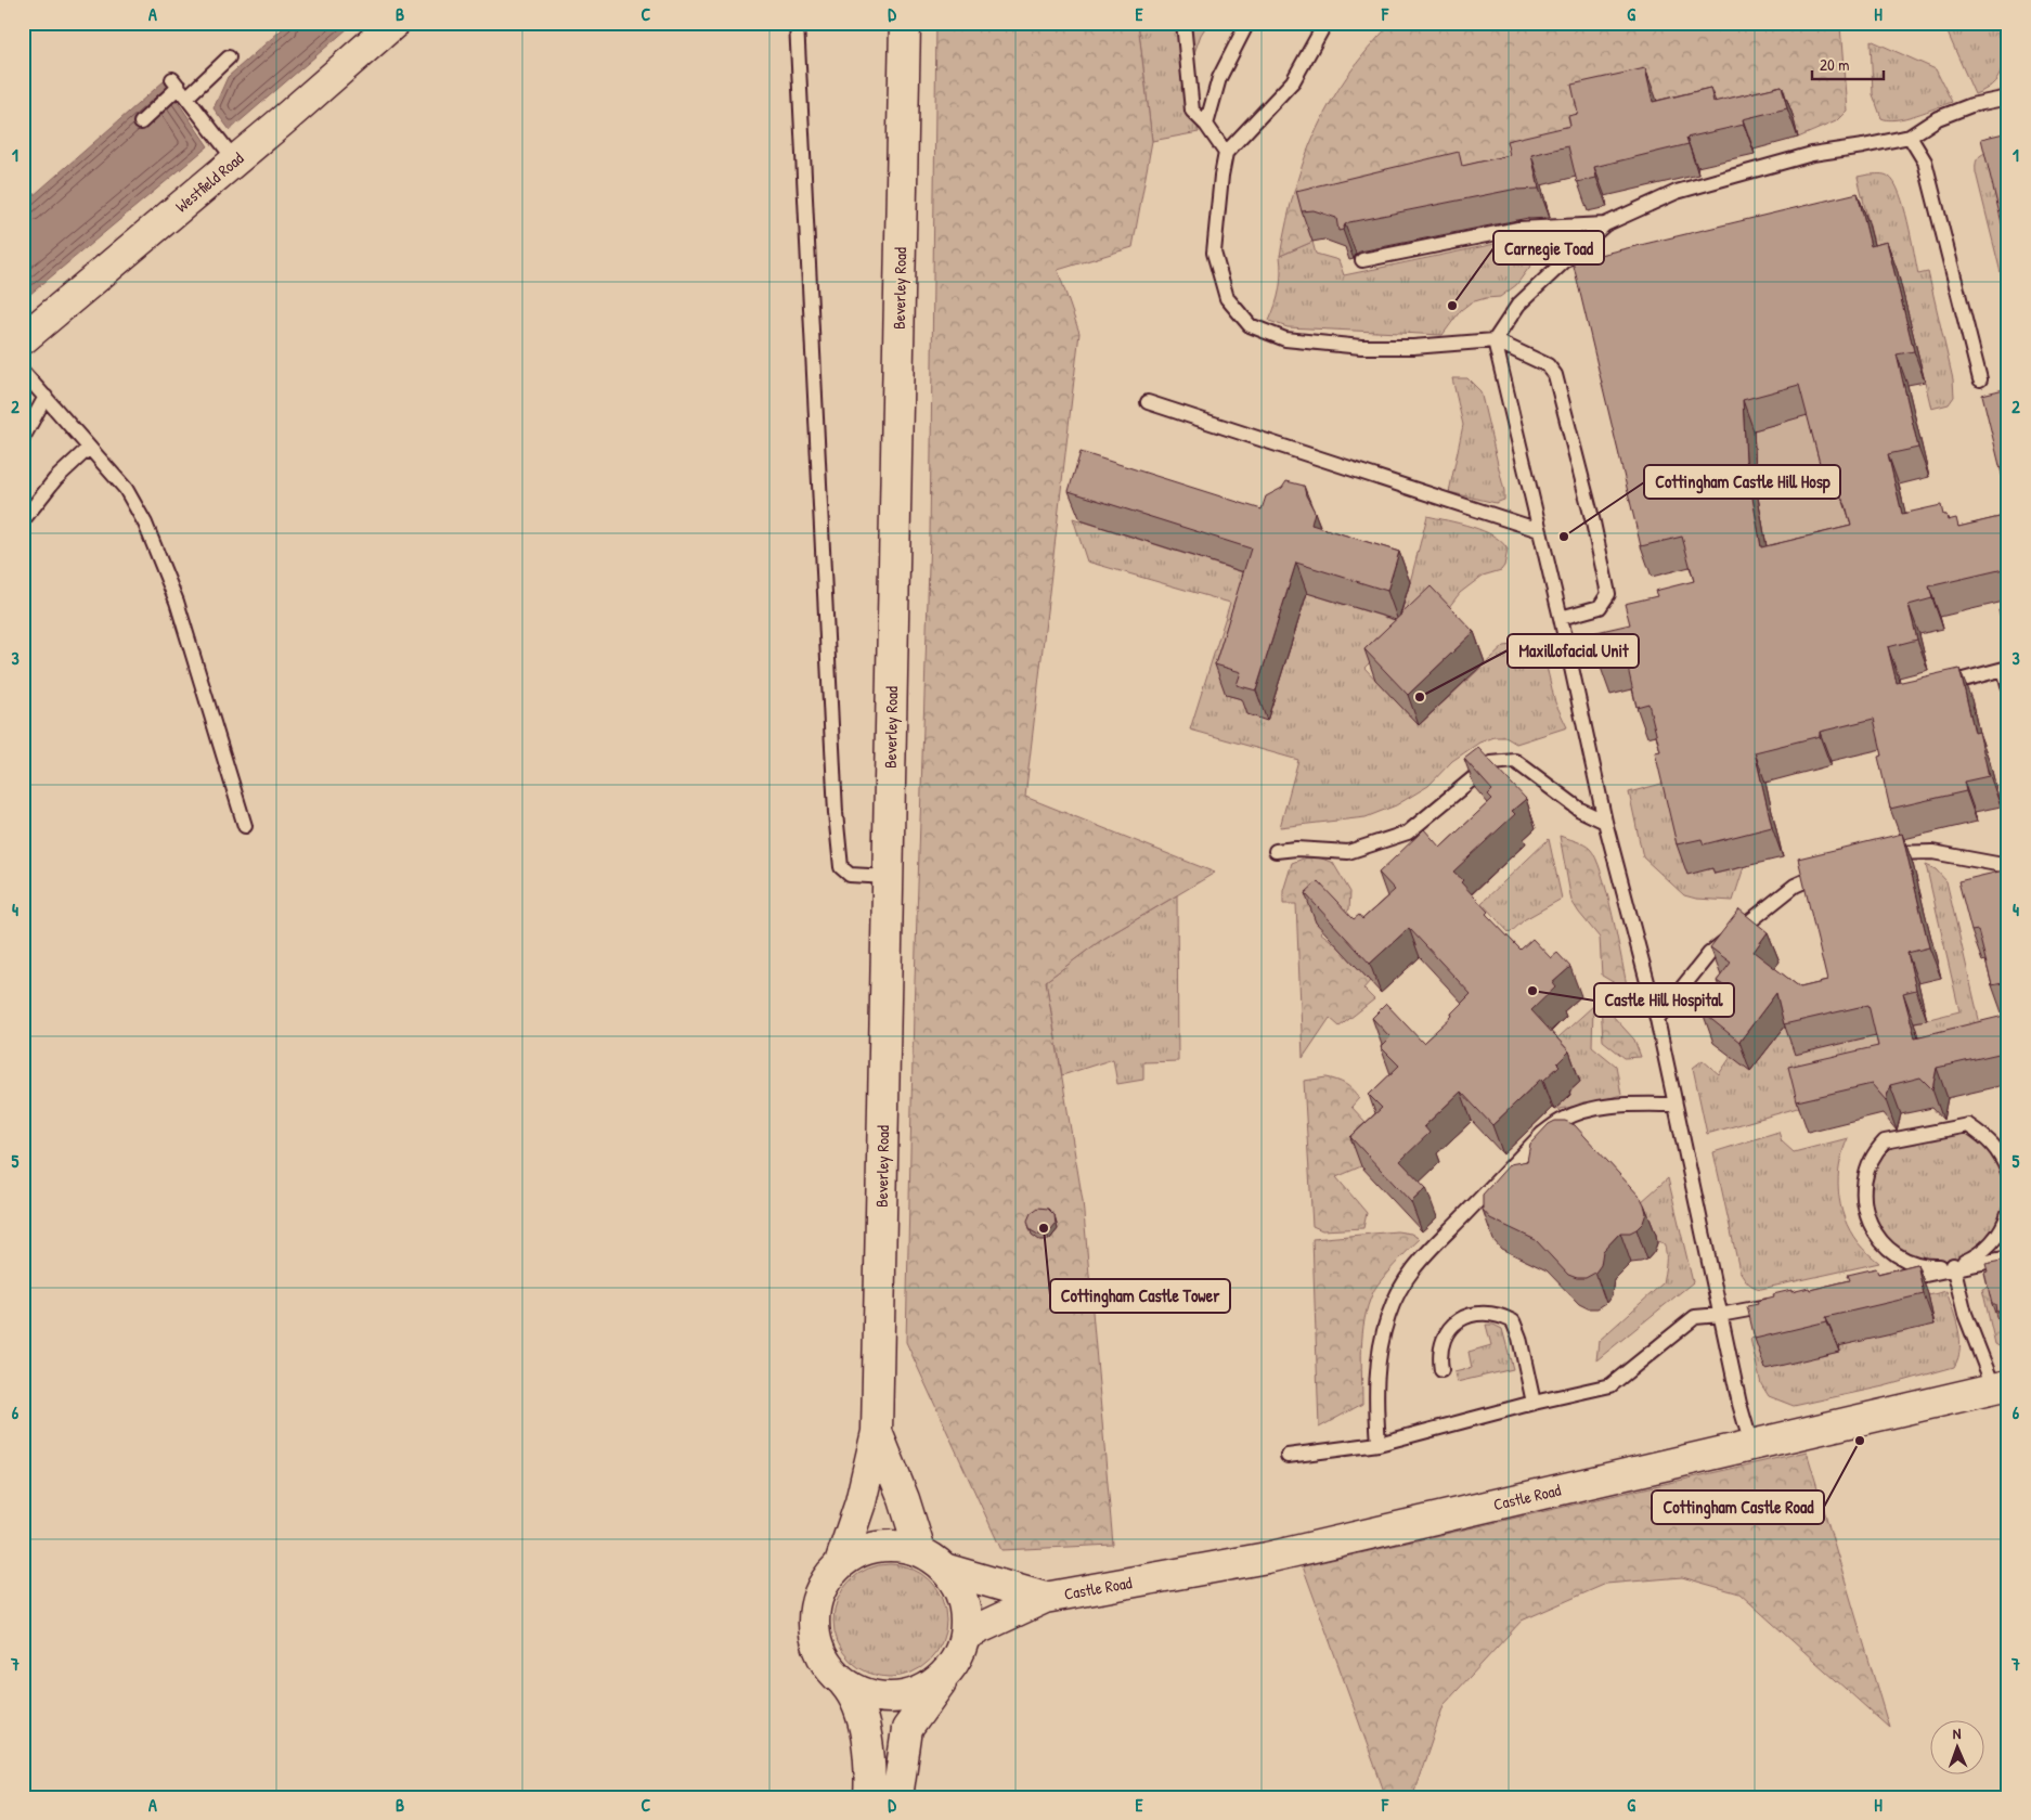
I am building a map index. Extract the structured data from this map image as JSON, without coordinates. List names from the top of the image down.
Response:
{
  "streets": {
    "main road": ["Westfield Road", "Beverley Road", "Castle Road"]
  },
  "crossings": [
    ["Beverley Road", "Castle Road"]
  ],
  "places": [
    "Carnegie Toad",
    "Cottingham Castle Hill Hosp",
    "Maxillofacial Unit",
    "Castle Hill Hospital",
    "Cottingham Castle Tower",
    "Cottingham Castle Road"
  ],
  "scale_bar": "20 m",
  "north": "top",
  "grid": {
    "columns": [
      "A",
      "B",
      "C",
      "D",
      "E",
      "F",
      "G",
      "H"
    ],
    "rows": [
      "1",
      "2",
      "3",
      "4",
      "5",
      "6",
      "7"
    ]
  }
}
